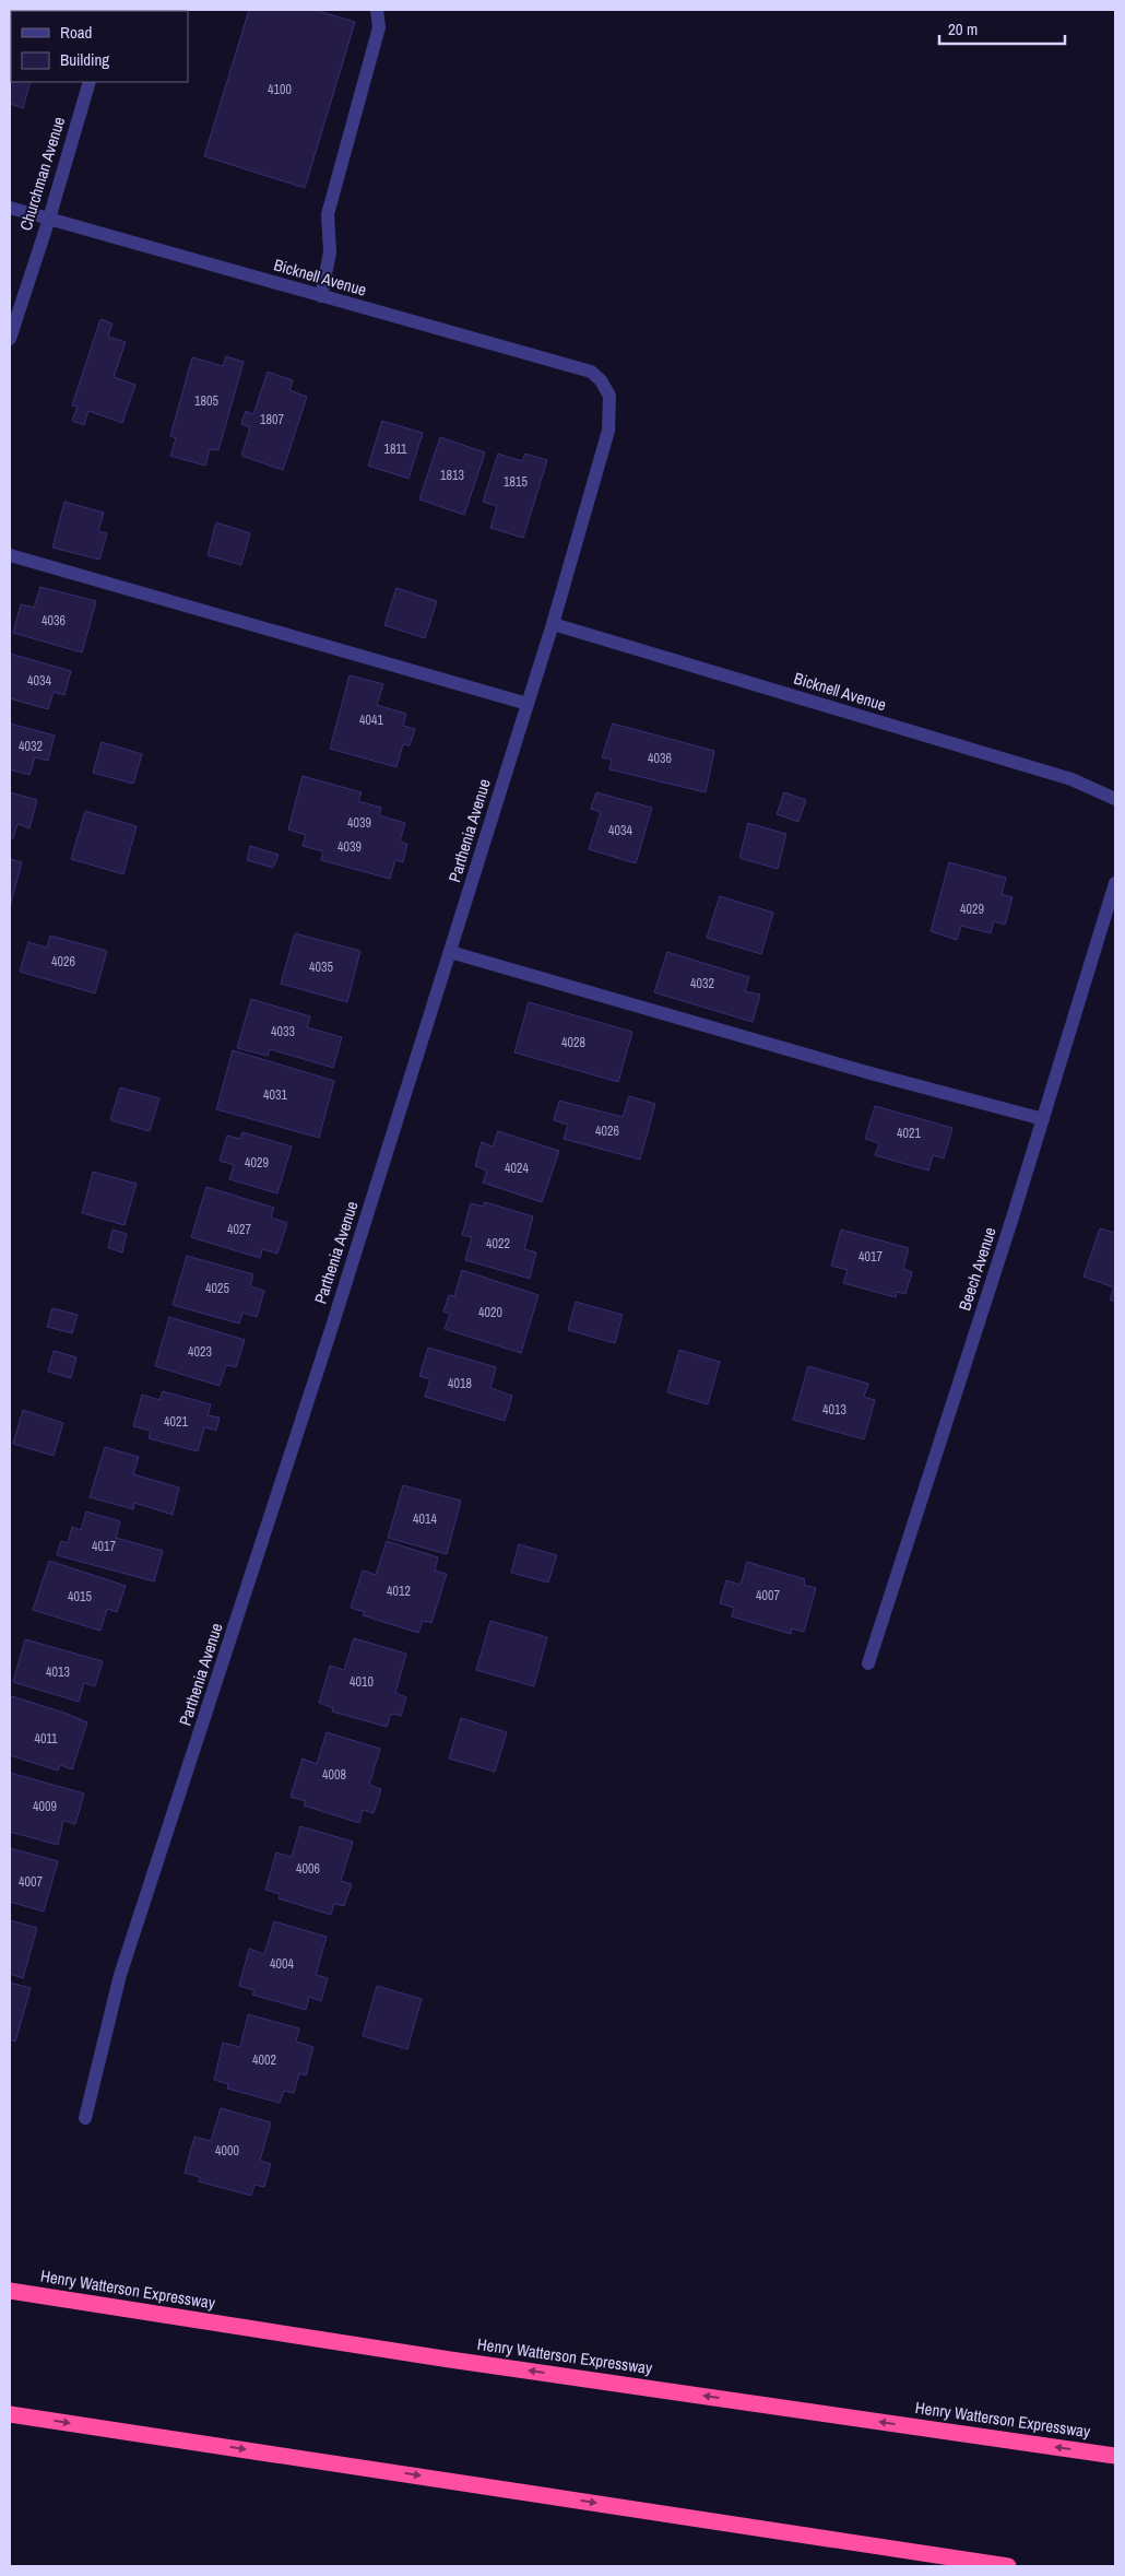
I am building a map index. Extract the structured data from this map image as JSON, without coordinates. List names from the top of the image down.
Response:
{
  "streets": {
    "highway": ["Henry Watterson Expressway"],
    "street": [
      "Churchman Avenue",
      "Bicknell Avenue",
      "Parthenia Avenue",
      "Beech Avenue"
    ]
  },
  "crossings": [
    ["Churchman Avenue", "Bicknell Avenue"],
    ["Bicknell Avenue", "Parthenia Avenue"]
  ],
  "house_numbers": [
    "4100",
    "1805",
    "1807",
    "1811",
    "1813",
    "1815",
    "4036",
    "4034",
    "4041",
    "4032",
    "4036",
    "4039",
    "4034",
    "4039",
    "4029",
    "4026",
    "4035",
    "4032",
    "4033",
    "4028",
    "4031",
    "4026",
    "4021",
    "4029",
    "4024",
    "4027",
    "4022",
    "4017",
    "4025",
    "4020",
    "4023",
    "4018",
    "4013",
    "4021",
    "4014",
    "4017",
    "4012",
    "4007",
    "4015",
    "4013",
    "4010",
    "4011",
    "4008",
    "4009",
    "4006",
    "4007",
    "4004",
    "4002",
    "4000"
  ],
  "legend": ["Road", "Building"],
  "scale_bar": "20 m"
}
